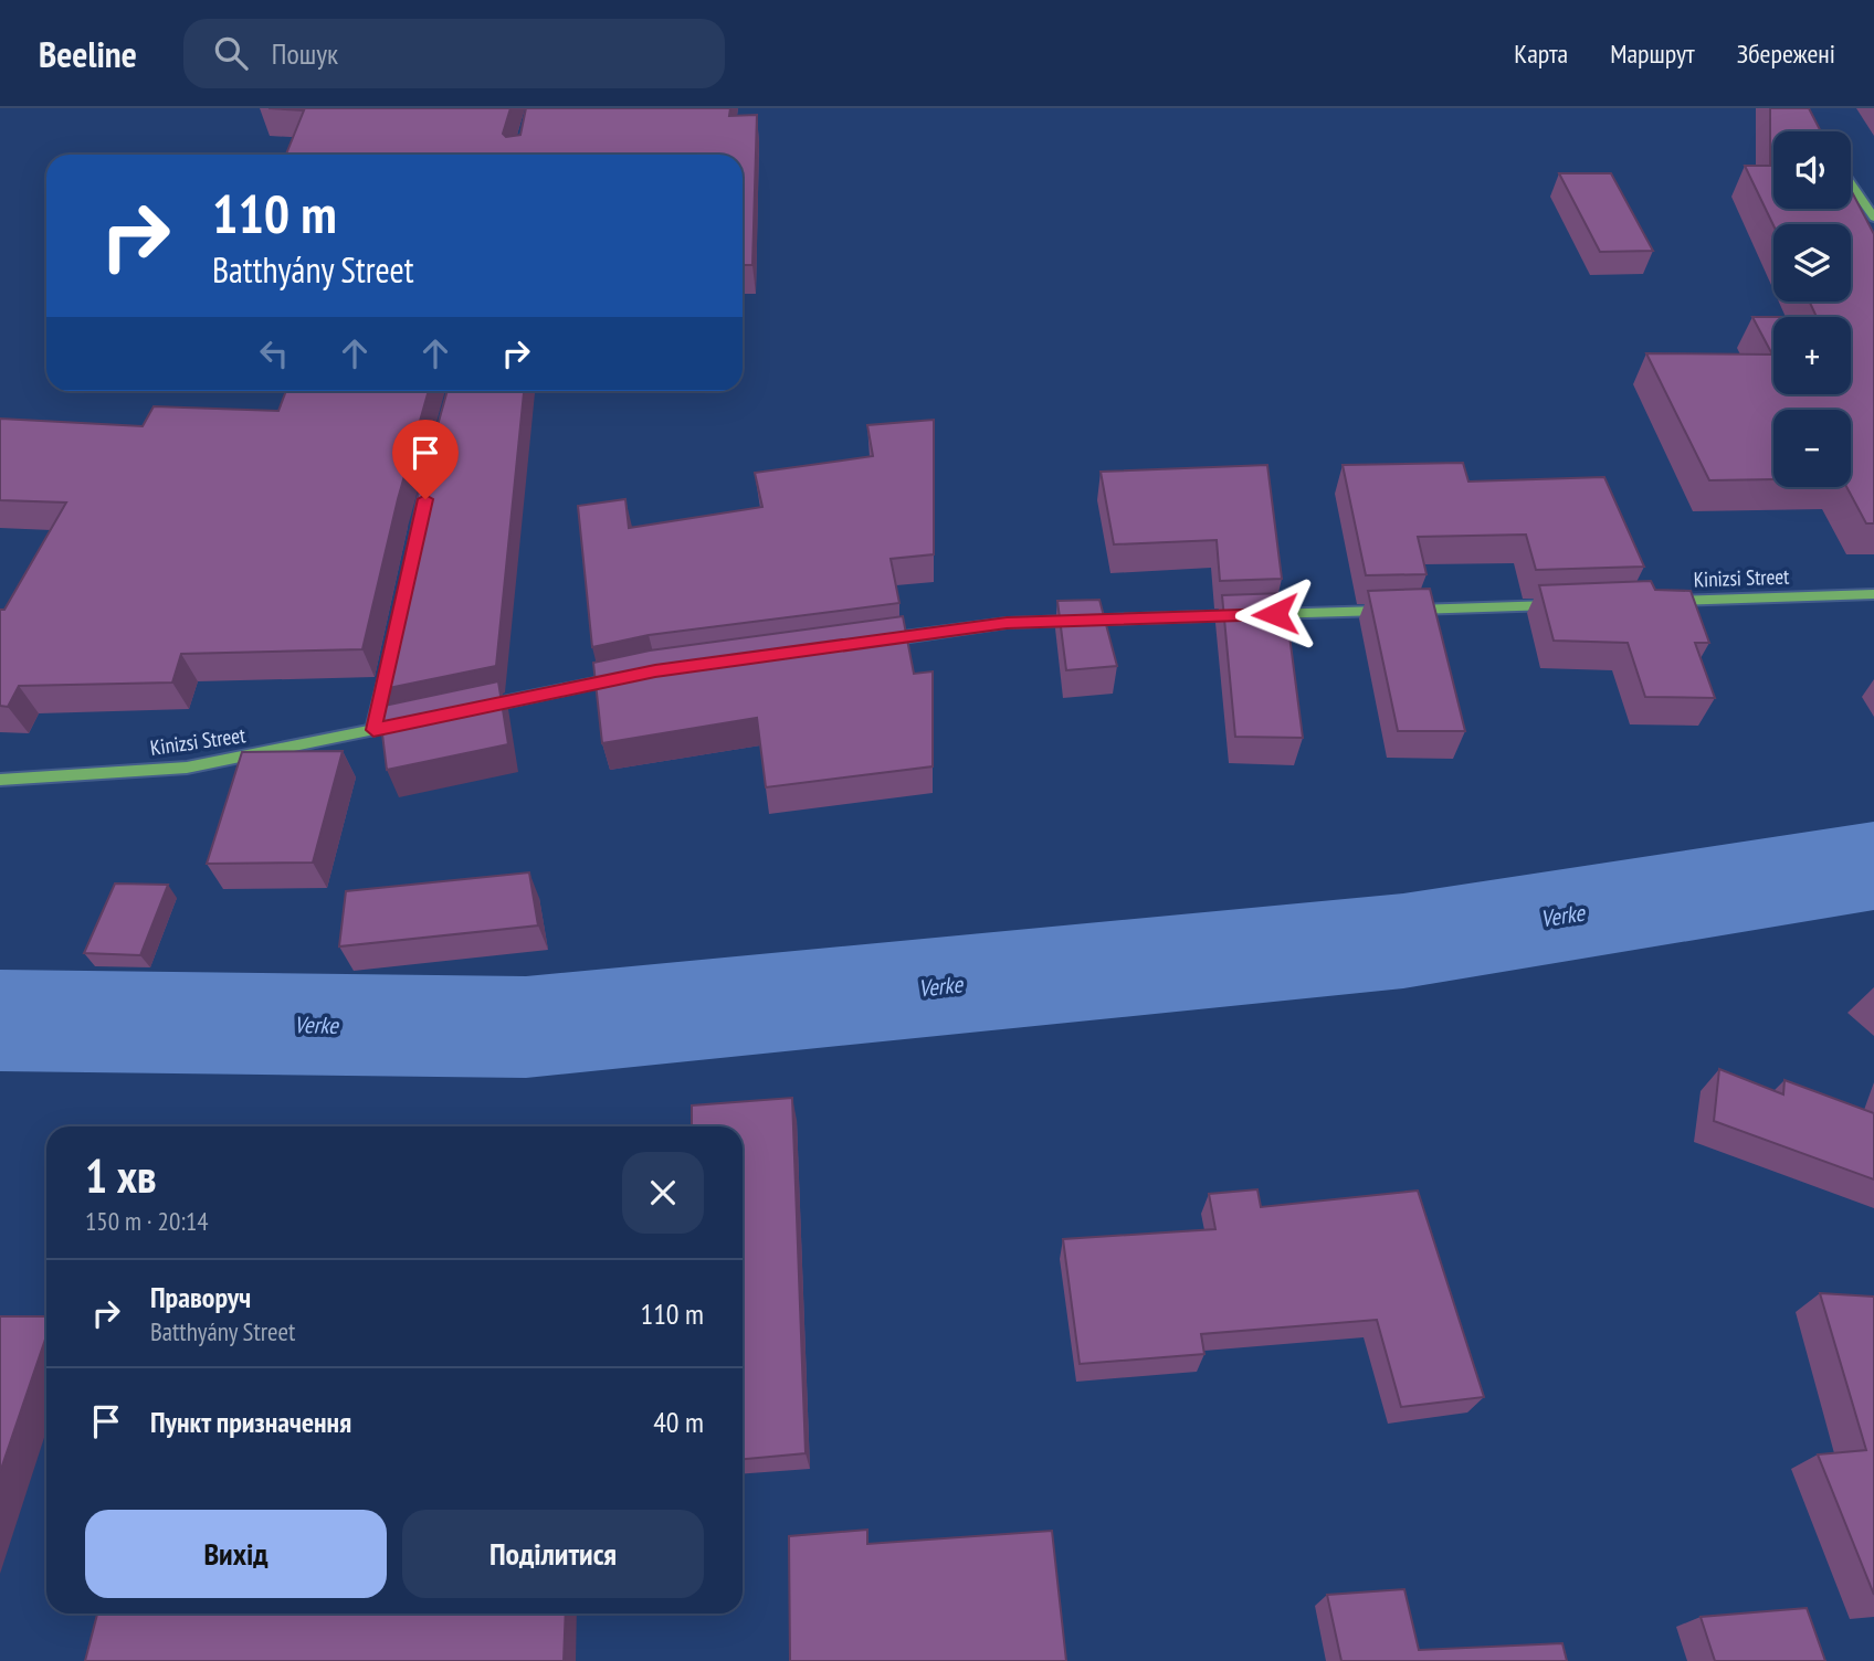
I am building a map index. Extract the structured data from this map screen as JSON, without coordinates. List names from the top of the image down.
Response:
{
  "streets": {
    "street": ["Kinizsi Street"]
  },
  "water": ["Verke"],
  "page": {
    "header": "Beeline",
    "search": "Пошук",
    "nav": ["Карта", "Маршрут", "Збережені"],
    "map_buttons": ["+", "−"],
    "turn": ["110 m", "Batthyány Street"],
    "heading": ["1 хв", "150 m · 20:14"],
    "list": [
      {
        "name": "Праворуч",
        "note": "Batthyány Street",
        "value": "110 m"
      },
      {
        "name": "Пункт призначення",
        "value": "40 m"
      }
    ],
    "buttons": ["Вихід", "Поділитися"]
  }
}
